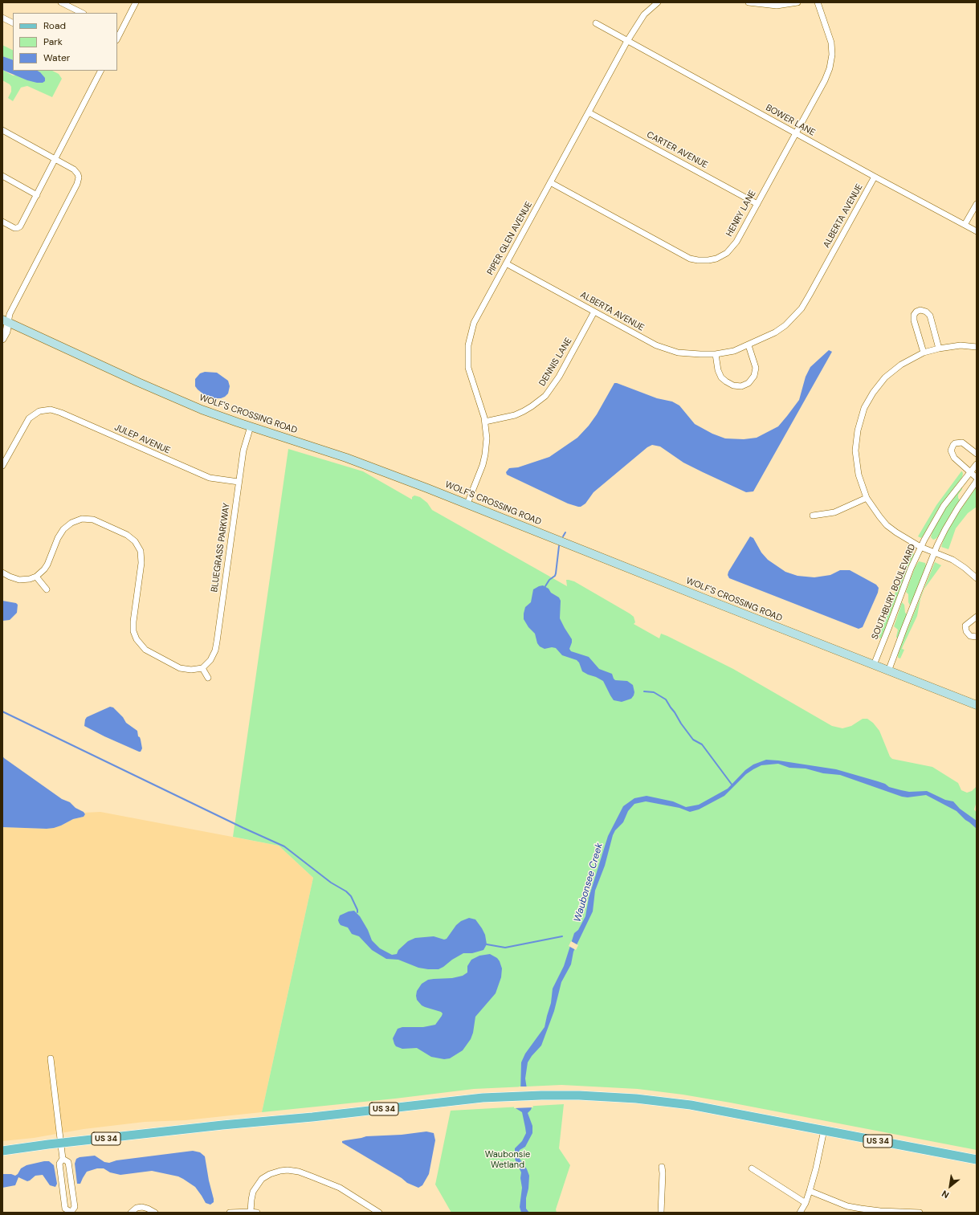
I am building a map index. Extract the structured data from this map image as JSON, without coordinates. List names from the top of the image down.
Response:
{
  "streets": {
    "main road": ["WOLF'S CROSSING ROAD", "US 34"],
    "street": [
      "BOWER LANE",
      "CARTER AVENUE",
      "HENRY LANE",
      "ALBERTA AVENUE",
      "PIPER GLEN AVENUE",
      "DENNIS LANE",
      "JULEP AVENUE",
      "BLUEGRASS PARKWAY",
      "SOUTHBURY BOULEVARD"
    ]
  },
  "crossings": [
    ["BOWER LANE", "HENRY LANE"],
    ["BOWER LANE", "ALBERTA AVENUE"],
    ["BOWER LANE", "PIPER GLEN AVENUE"],
    ["CARTER AVENUE", "HENRY LANE"],
    ["CARTER AVENUE", "PIPER GLEN AVENUE"],
    ["HENRY LANE", "PIPER GLEN AVENUE"],
    ["ALBERTA AVENUE", "PIPER GLEN AVENUE"],
    ["ALBERTA AVENUE", "DENNIS LANE"],
    ["PIPER GLEN AVENUE", "DENNIS LANE"],
    ["PIPER GLEN AVENUE", "WOLF'S CROSSING ROAD"],
    ["WOLF'S CROSSING ROAD", "BLUEGRASS PARKWAY"],
    ["WOLF'S CROSSING ROAD", "SOUTHBURY BOULEVARD"],
    ["JULEP AVENUE", "BLUEGRASS PARKWAY"]
  ],
  "water": ["Waubonsee Creek"],
  "parks": ["Waubonsie Wetland"],
  "legend": ["Road", "Park", "Water"],
  "north": "bottom left"
}
